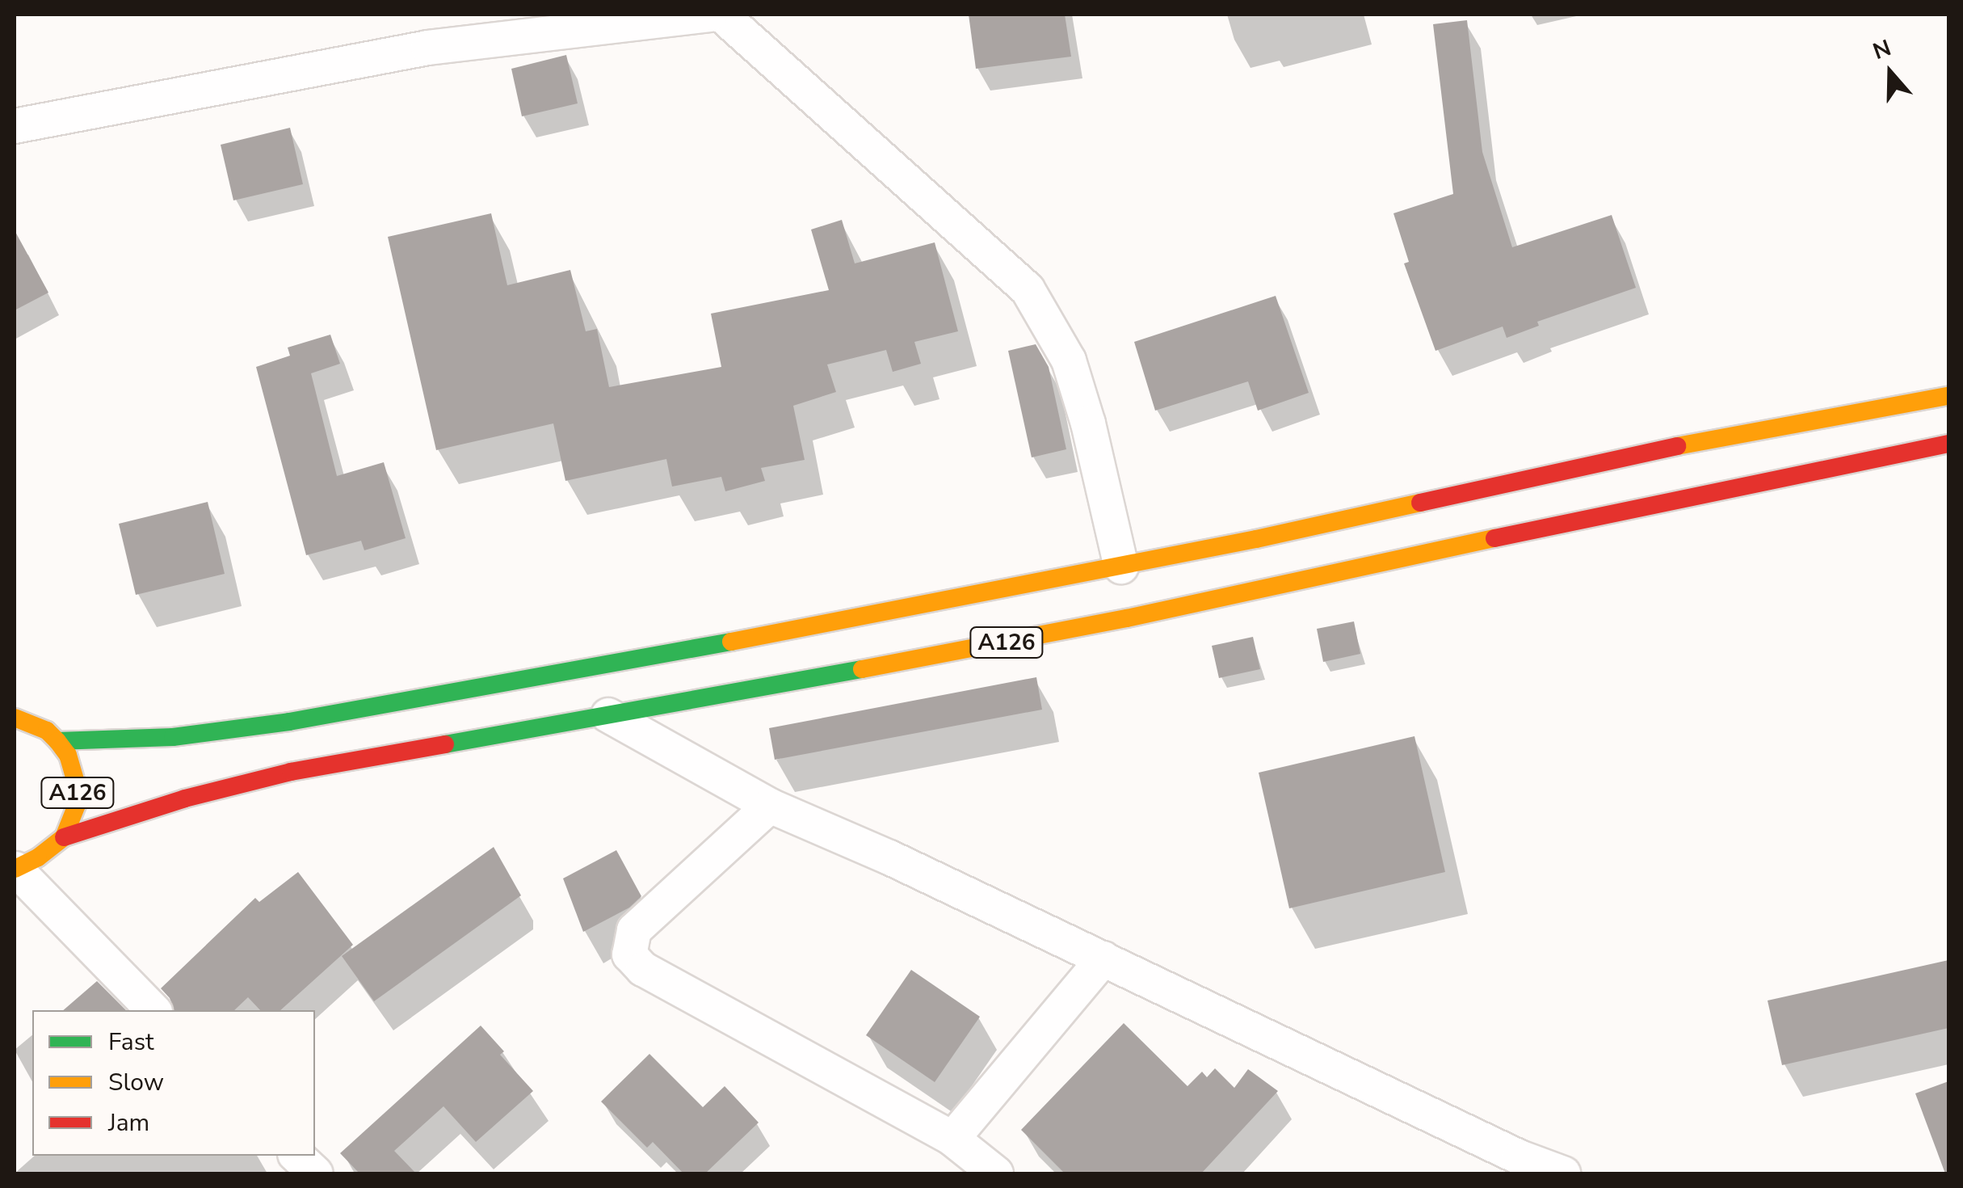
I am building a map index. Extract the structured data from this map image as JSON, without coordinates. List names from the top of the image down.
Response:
{
  "streets": {
    "highway": ["A126"]
  },
  "legend": ["Fast", "Slow", "Jam"],
  "north": "top"
}
